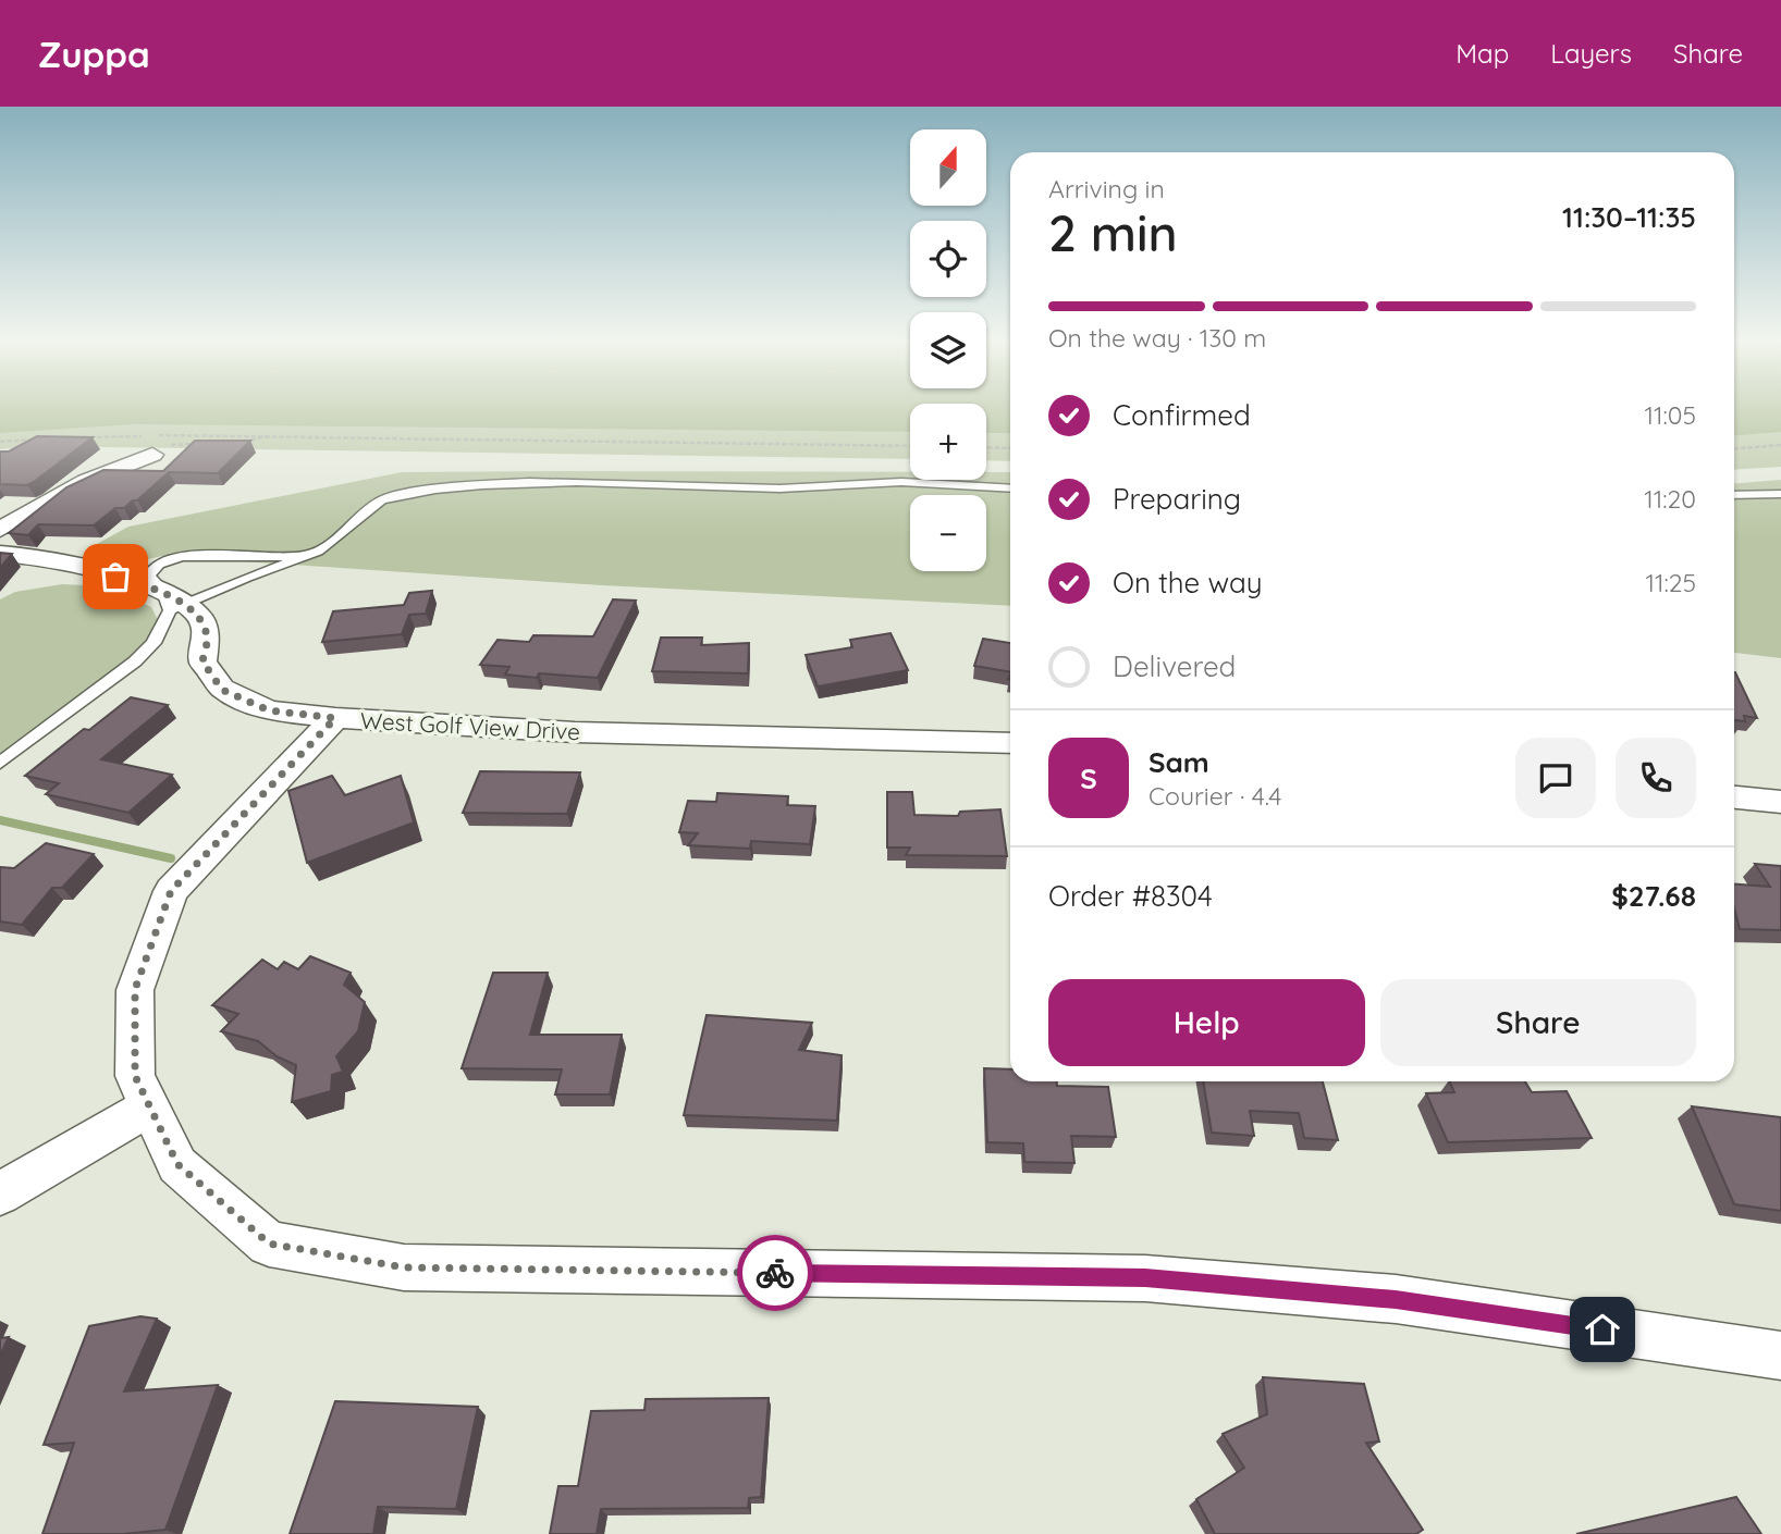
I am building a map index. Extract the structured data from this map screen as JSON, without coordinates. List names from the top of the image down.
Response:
{
  "streets": {
    "street": ["West Golf View Drive"]
  },
  "north": "top",
  "page": {
    "header": "Zuppa",
    "nav": ["Map", "Layers", "Share"],
    "map_buttons": ["+", "−"],
    "heading": ["2 min", "Arriving in", "11:30–11:35"],
    "panel": [
      "Sam",
      "Courier · 4.4",
      "Order #8304",
      "$27.68"
    ],
    "bar": "On the way · 130 m",
    "list": [
      ["Confirmed", "11:05"],
      ["Preparing", "11:20"],
      ["On the way", "11:25"],
      "Delivered"
    ],
    "round": "S",
    "buttons": ["Help", "Share"]
  }
}
